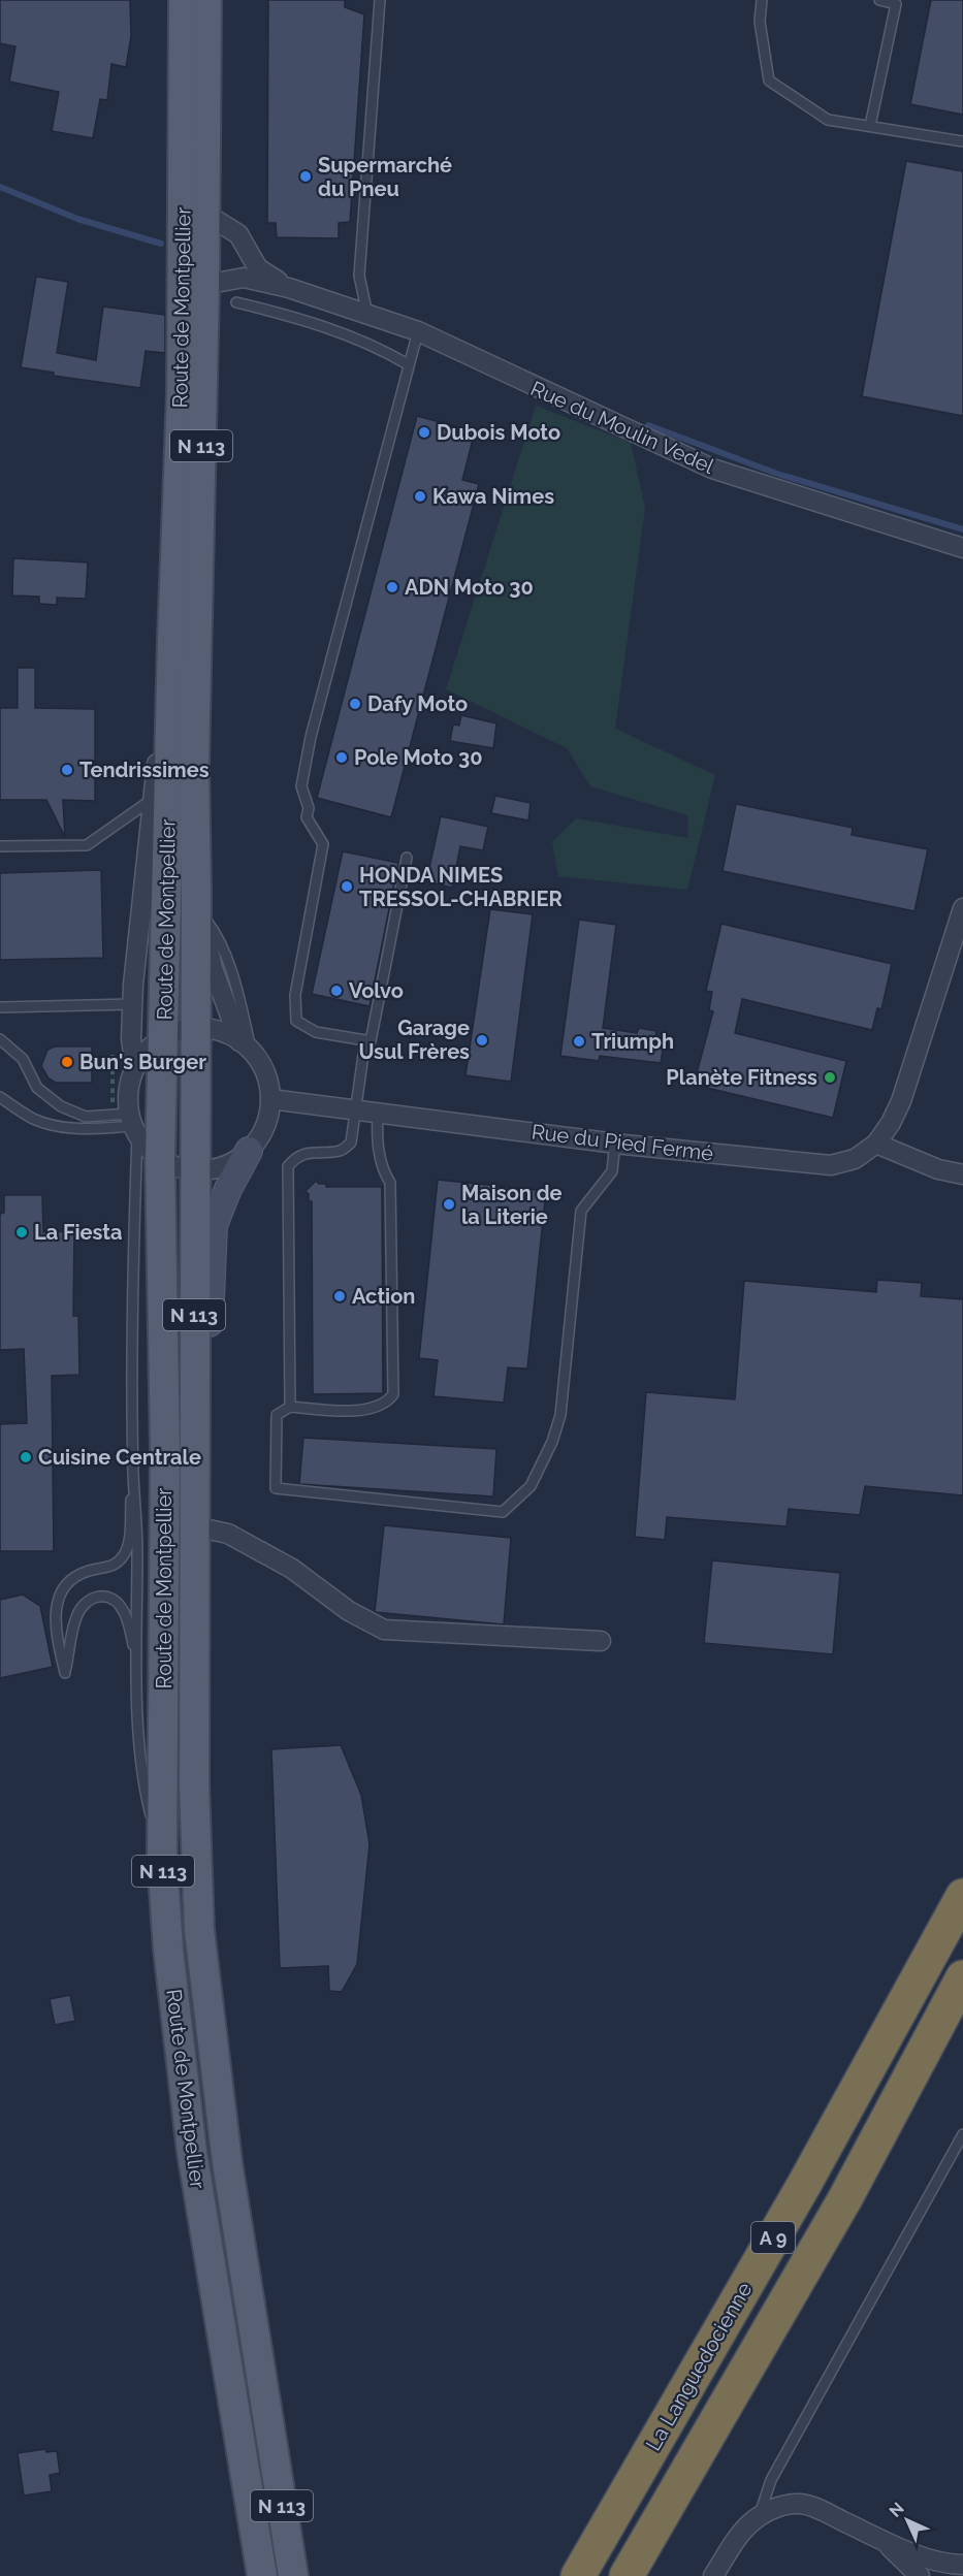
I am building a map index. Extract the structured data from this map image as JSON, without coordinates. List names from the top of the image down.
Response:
{
  "streets": {
    "highway": ["A 9", "La Languedocienne"],
    "main road": ["Route de Montpellier", "N 113"],
    "street": ["Rue du Moulin Vedel", "Rue du Pied Fermé"]
  },
  "crossings": [
    ["Route de Montpellier", "Rue du Moulin Vedel"]
  ],
  "places": [
    "Supermarché du Pneu",
    "Dubois Moto",
    "Kawa Nimes",
    "ADN Moto 30",
    "Dafy Moto",
    "Pole Moto 30",
    "Tendrissimes",
    "HONDA NIMES TRESSOL-CHABRIER",
    "Volvo",
    "Garage Usul Frères",
    "Triumph",
    "Bun's Burger",
    "Planète Fitness",
    "Maison de la Literie",
    "La Fiesta",
    "Action",
    "Cuisine Centrale"
  ],
  "north": "top left"
}
